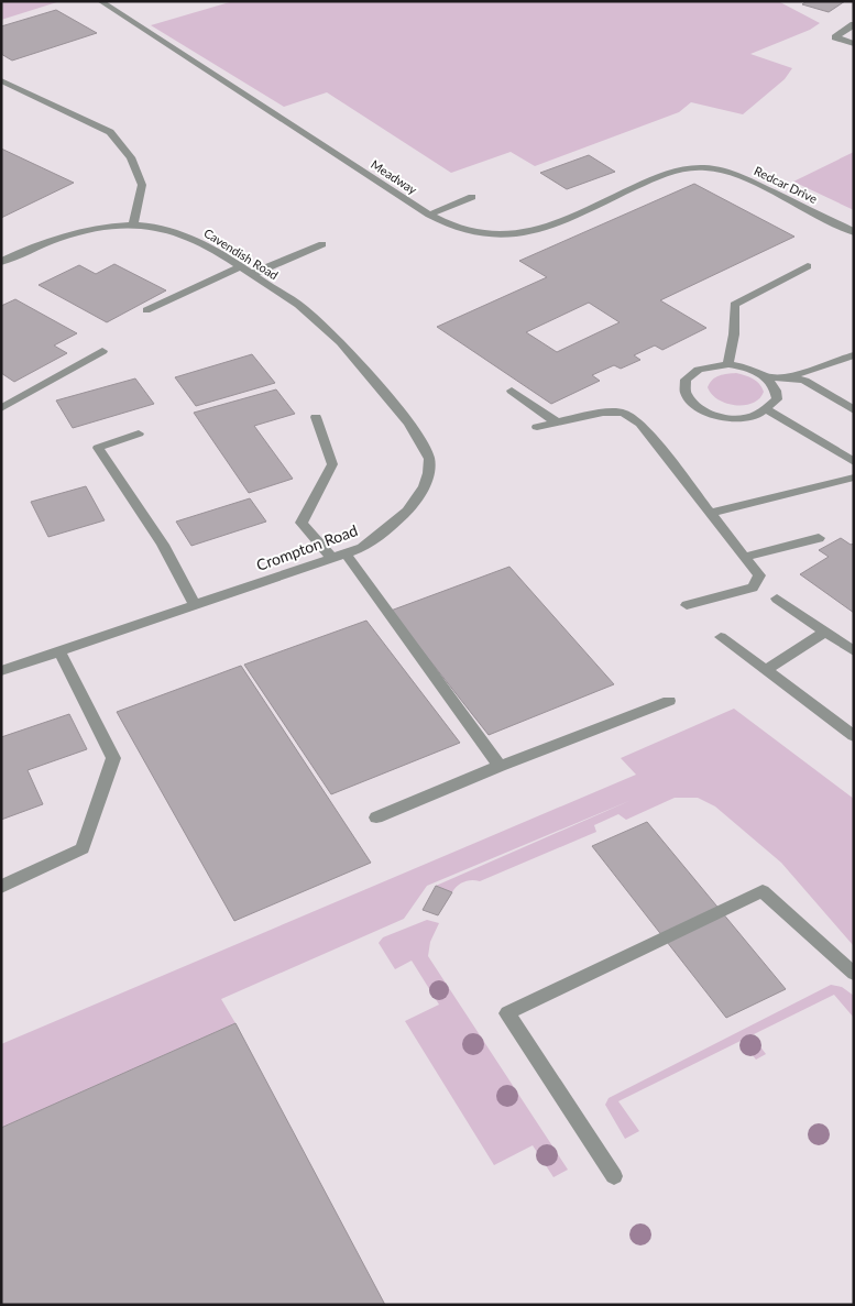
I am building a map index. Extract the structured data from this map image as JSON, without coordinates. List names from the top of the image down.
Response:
{
  "streets": {
    "street": [
      "Meadway",
      "Redcar Drive",
      "Cavendish Road",
      "Crompton Road"
    ]
  },
  "crossings": [
    ["Meadway", "Redcar Drive"],
    ["Cavendish Road", "Crompton Road"]
  ]
}
